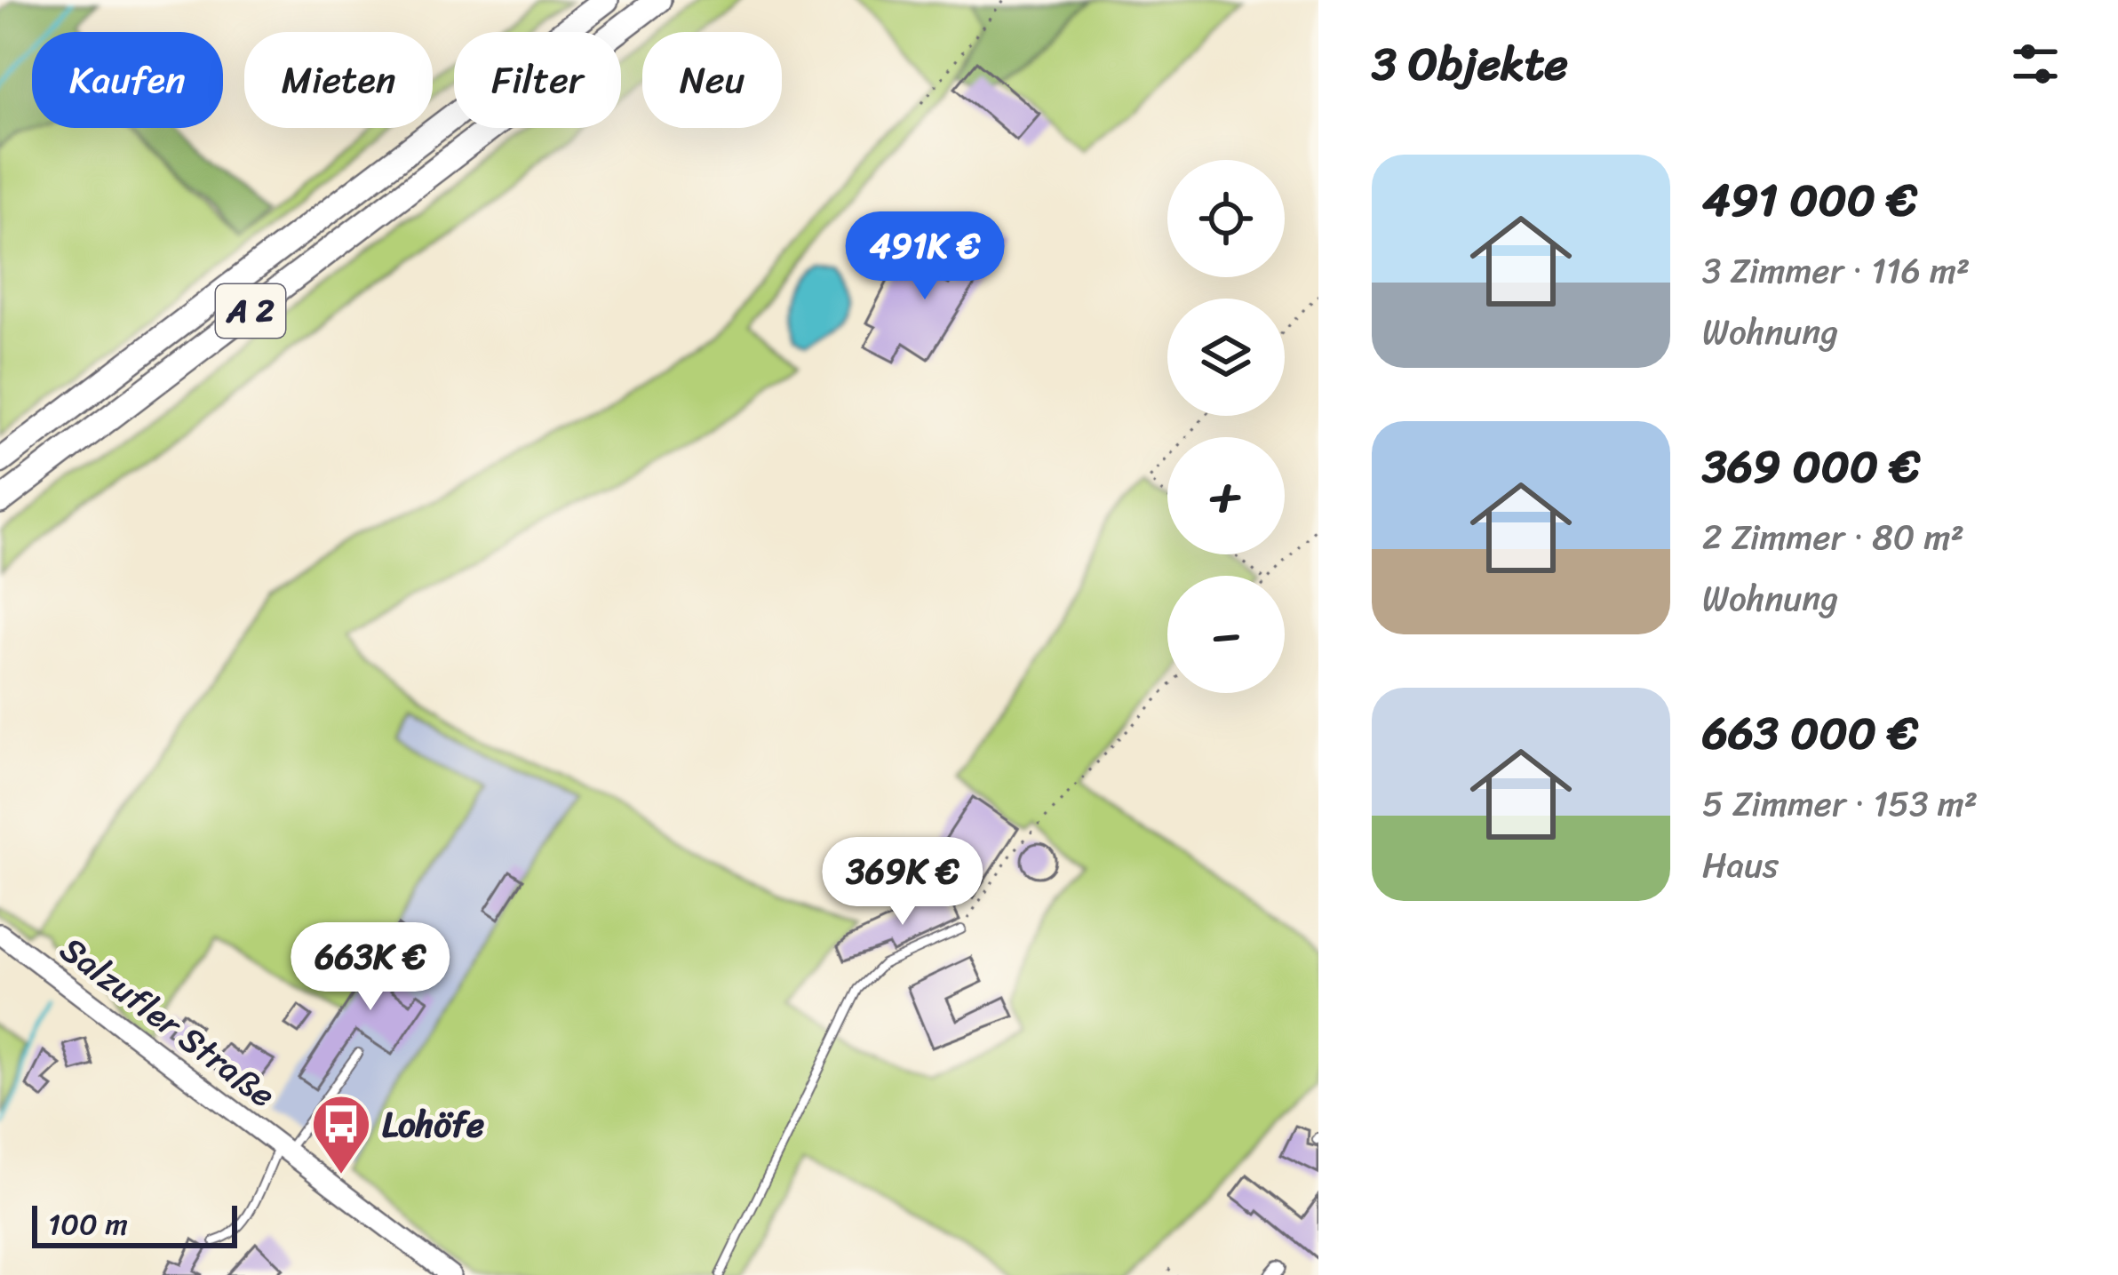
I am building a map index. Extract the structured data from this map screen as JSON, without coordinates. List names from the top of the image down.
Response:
{
  "streets": {
    "highway": ["A 2"],
    "main road": ["Salzufler Straße"]
  },
  "places": {
    "bus stop": ["Lohöfe"]
  },
  "scale_bar": "100 m",
  "page": {
    "heading": "3 Objekte",
    "chip": [
      "Kaufen",
      "Mieten",
      "Filter",
      "Neu"
    ],
    "list": [
      {
        "name": "491 000 €",
        "note": "3 Zimmer · 116 m² · Wohnung"
      },
      {
        "name": "369 000 €",
        "note": "2 Zimmer · 80 m² · Wohnung"
      },
      {
        "name": "663 000 €",
        "note": "5 Zimmer · 153 m² · Haus"
      }
    ],
    "map_buttons": ["+", "−"],
    "price": ["491K €", "369K €", "663K €"],
    "scale": "100 m"
  }
}
